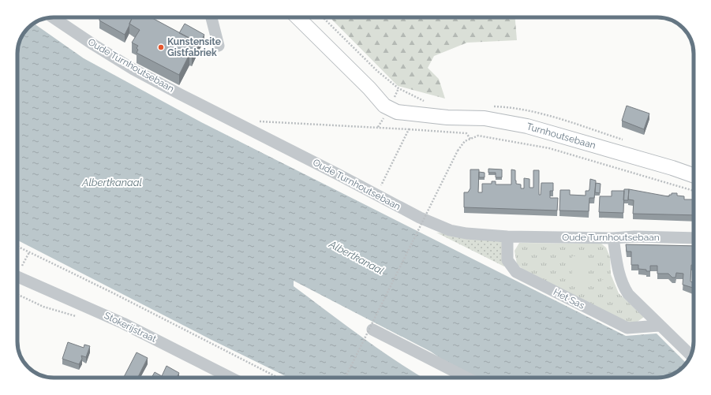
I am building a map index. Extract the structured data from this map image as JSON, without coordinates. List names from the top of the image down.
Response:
{
  "streets": {
    "main road": ["Turnhoutsebaan"],
    "street": ["Oude Turnhoutsebaan", "Het Sas", "Stokerijstraat"]
  },
  "crossings": [
    ["Oude Turnhoutsebaan", "Het Sas"]
  ],
  "water": ["Albertkanaal"],
  "places": ["Kunstensite Gistfabriek"]
}
